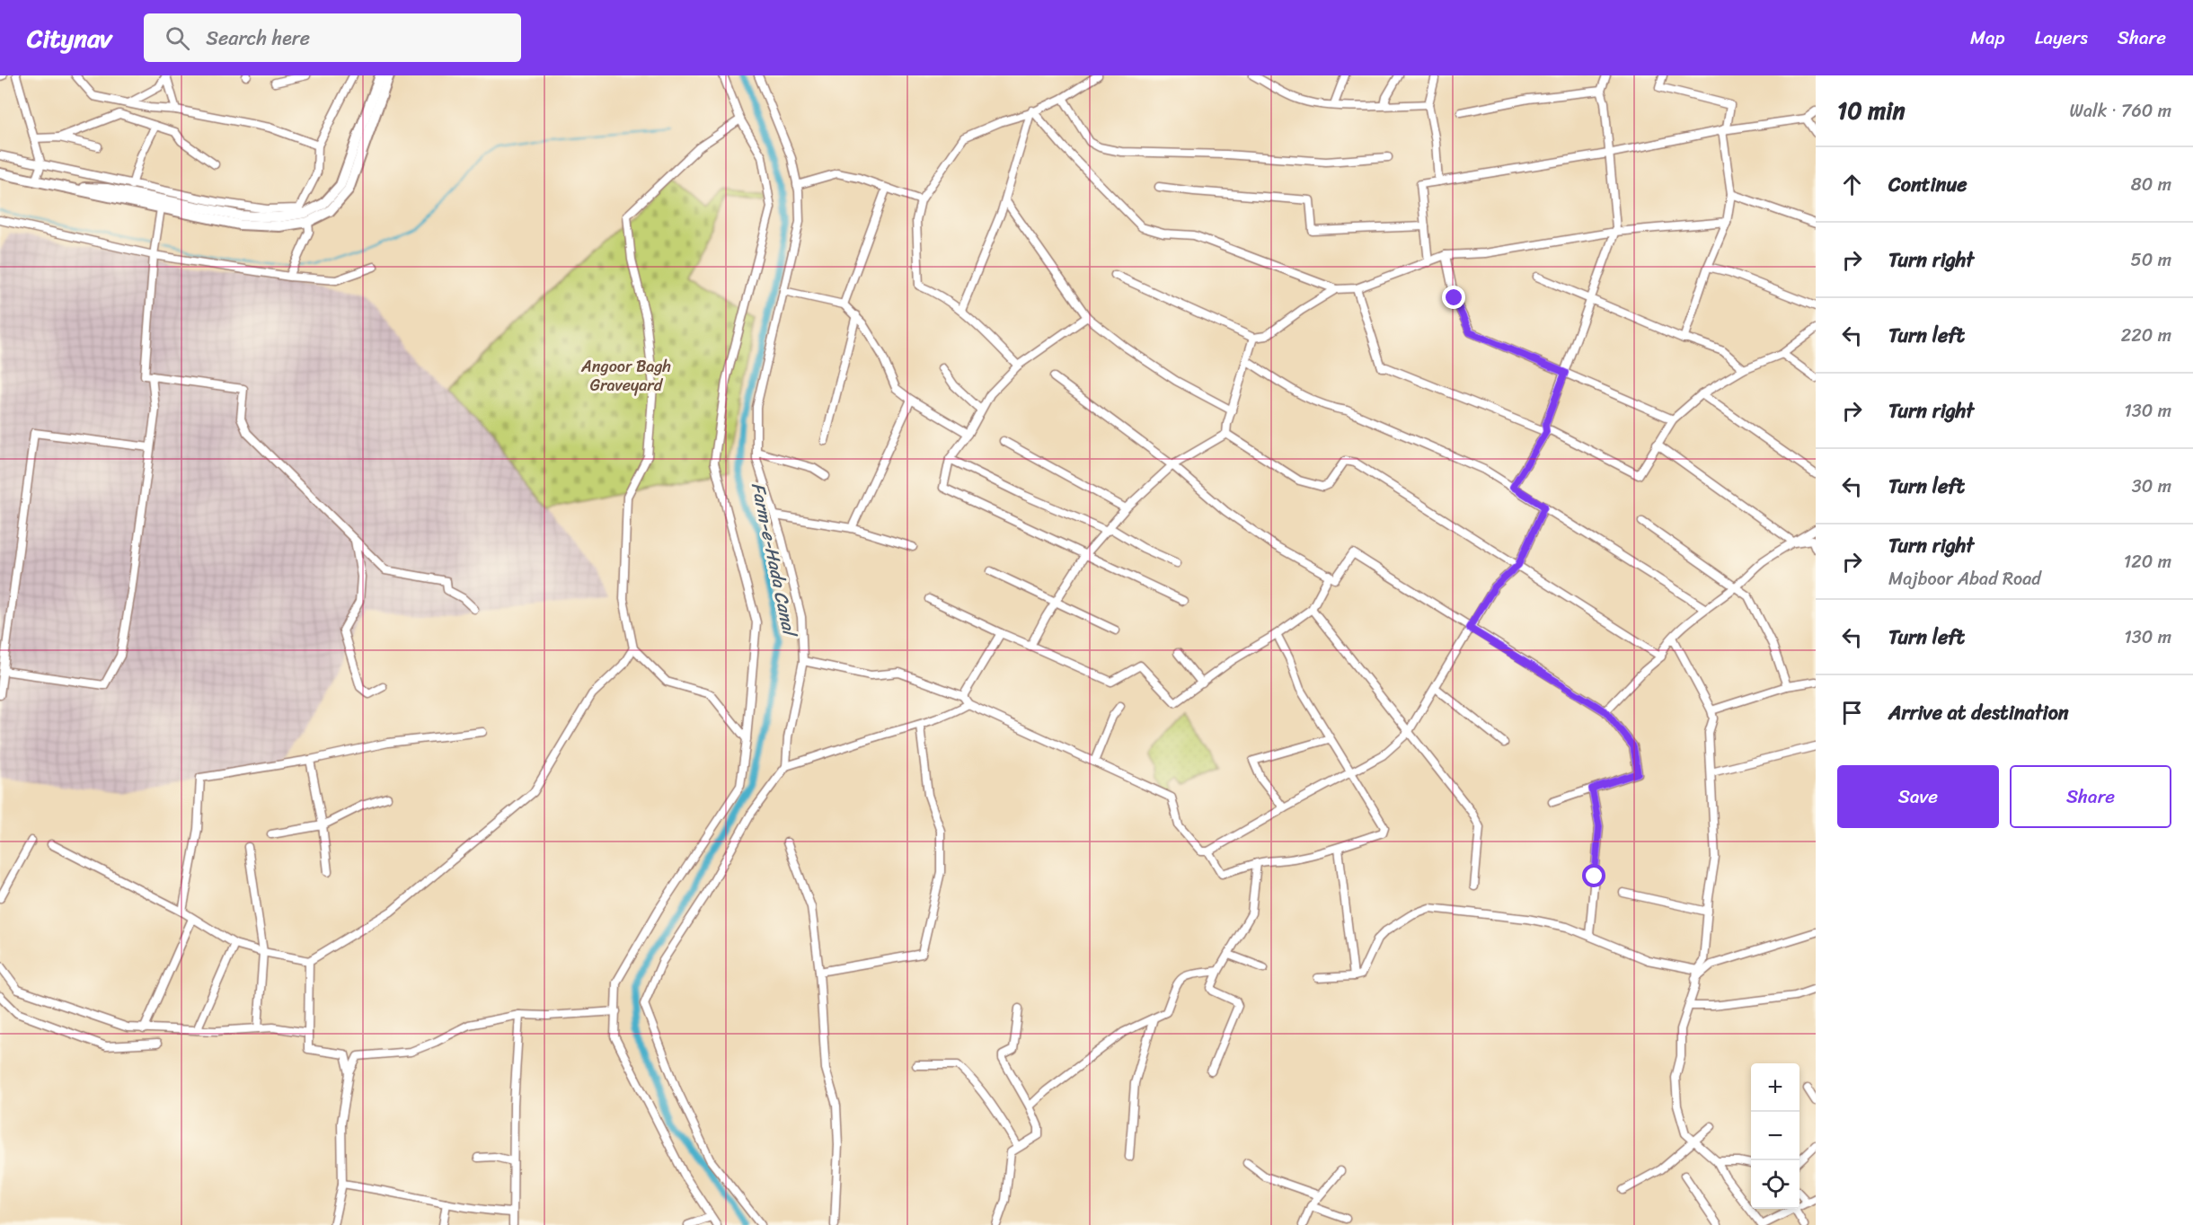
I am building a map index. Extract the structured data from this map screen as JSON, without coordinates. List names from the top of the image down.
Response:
{
  "water": ["Farm-e-Hada Canal"],
  "parks": ["Angoor Bagh Graveyard"],
  "page": {
    "header": "Citynav",
    "search": "Search here",
    "nav": ["Map", "Layers", "Share"],
    "heading": ["10 min", "Walk · 760 m"],
    "list": [
      ["Continue", "80 m"],
      ["Turn right", "50 m"],
      ["Turn left", "220 m"],
      ["Turn right", "130 m"],
      ["Turn left", "30 m"],
      ["Turn right", "Majboor Abad Road", "120 m"],
      ["Turn left", "130 m"],
      "Arrive at destination"
    ],
    "buttons": ["Save", "Share"],
    "map_buttons": ["+", "−"]
  }
}
